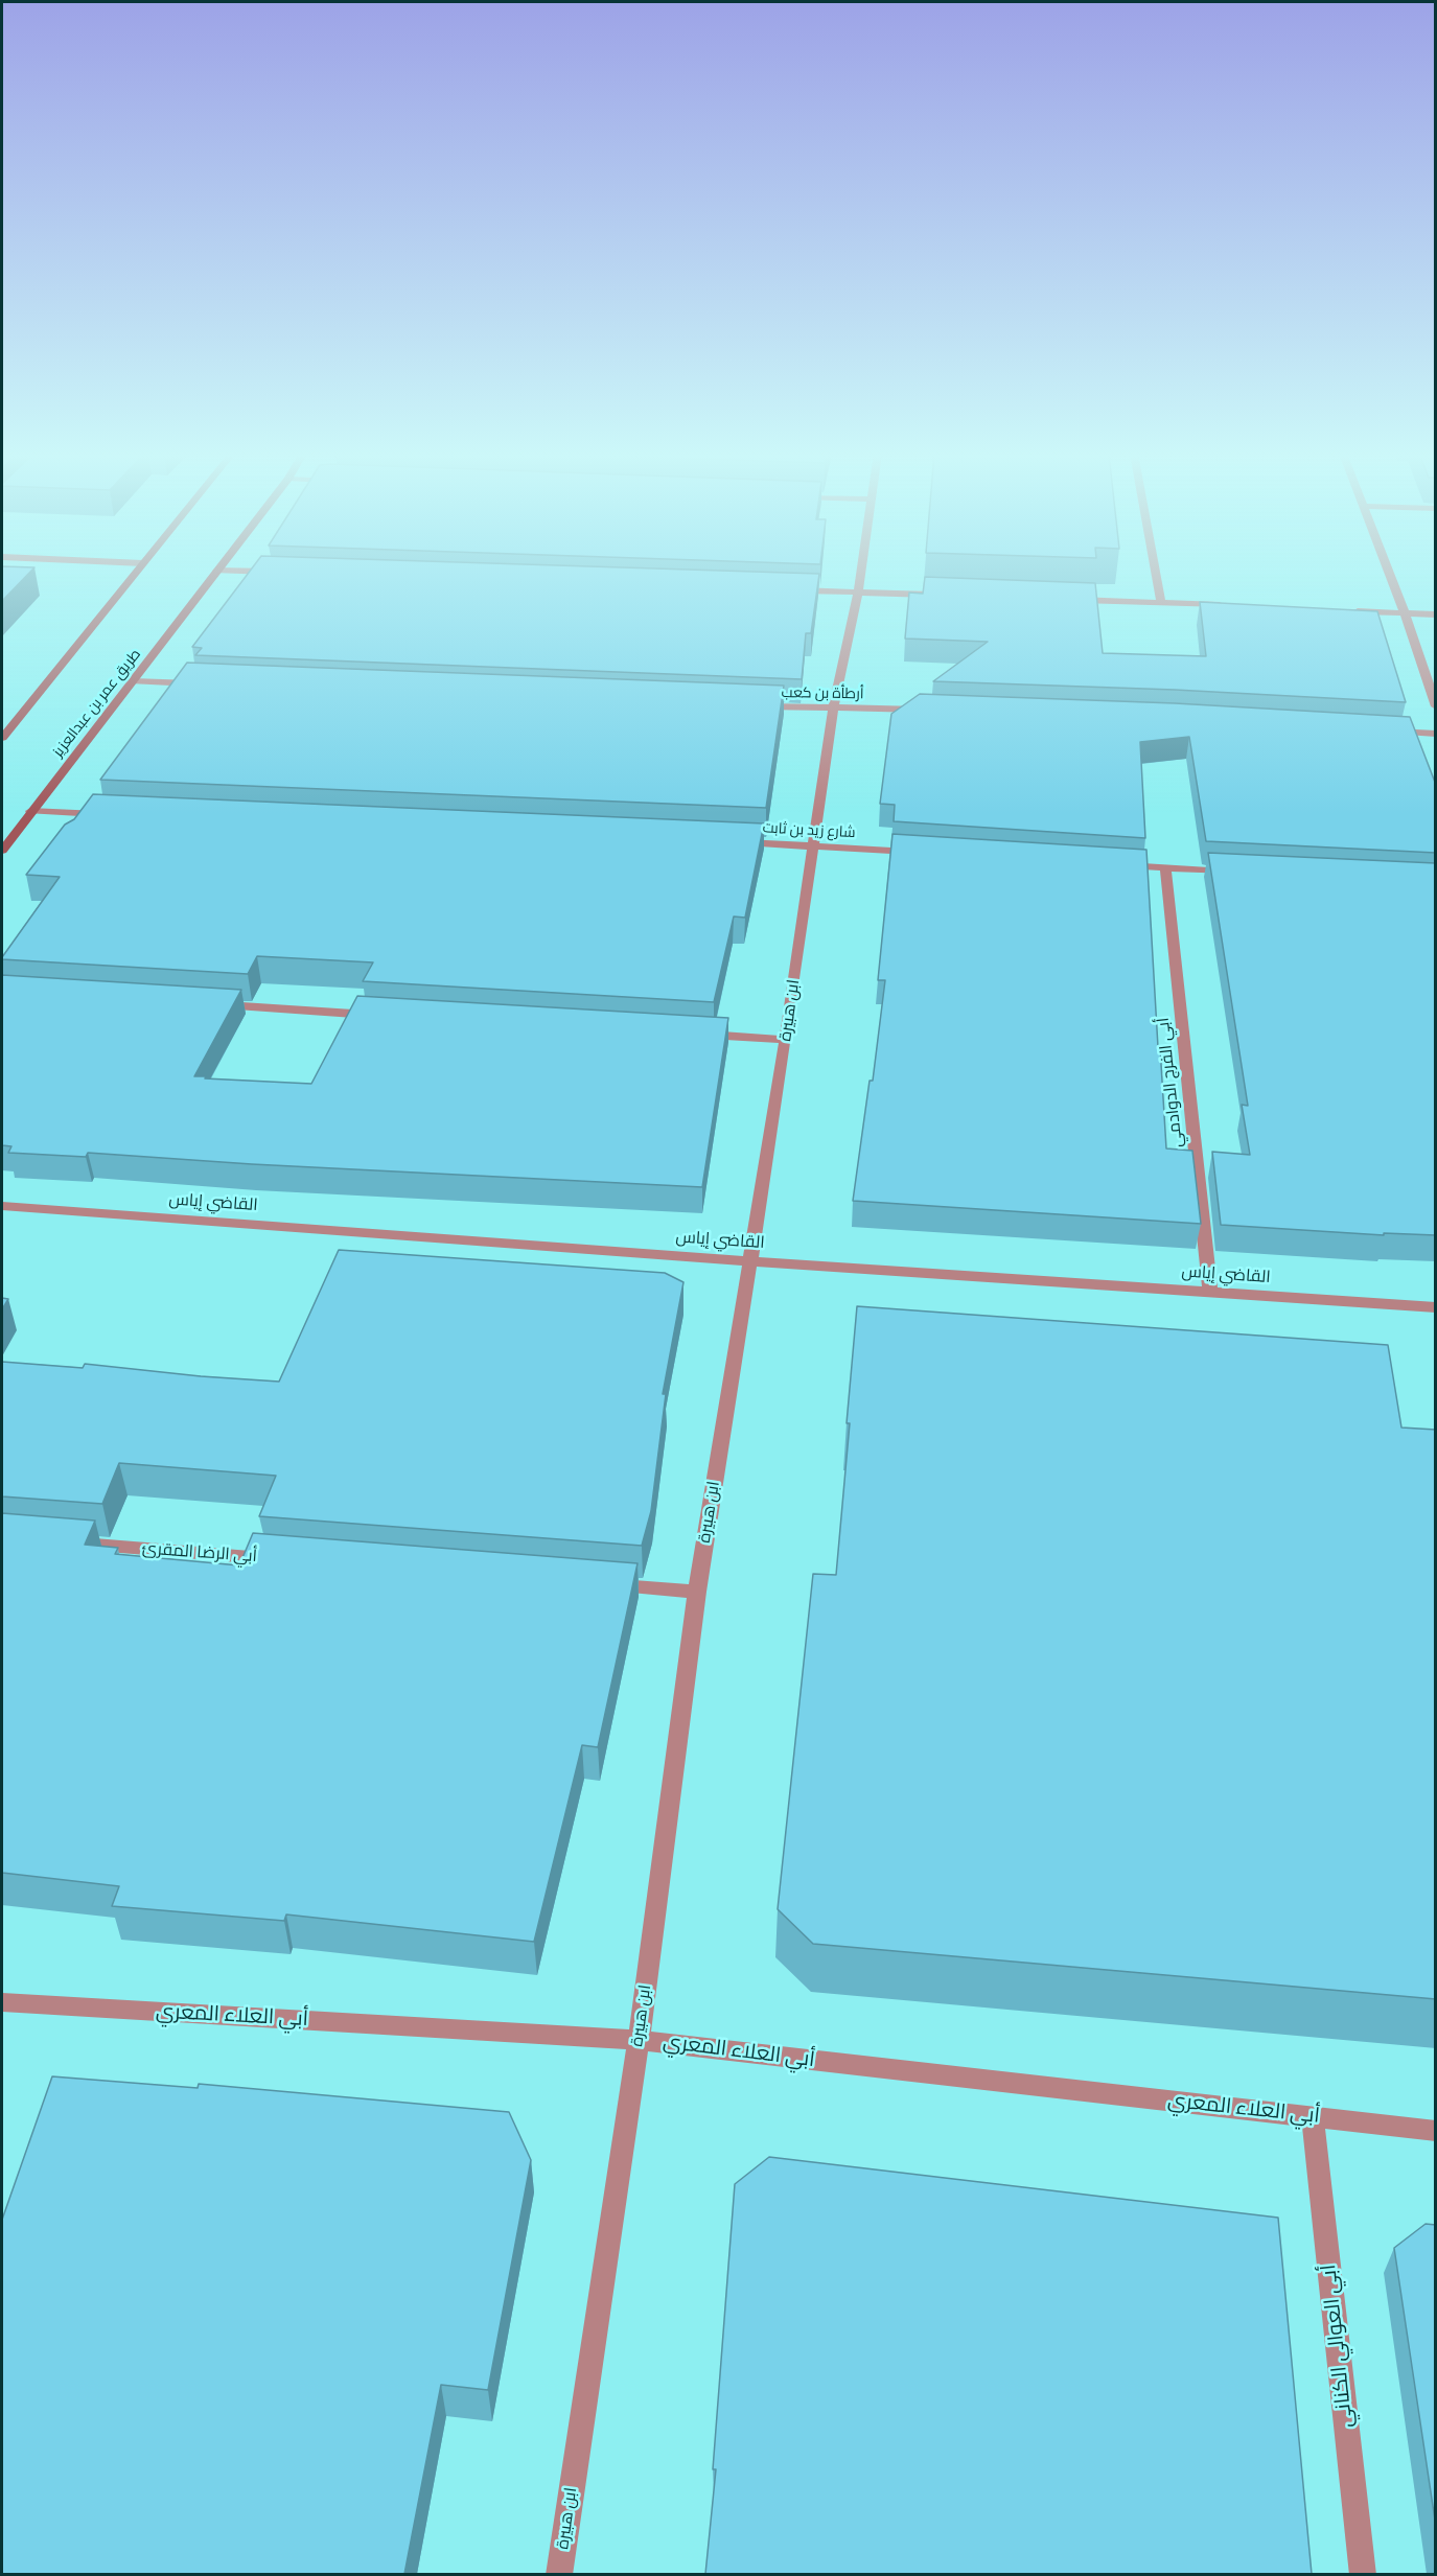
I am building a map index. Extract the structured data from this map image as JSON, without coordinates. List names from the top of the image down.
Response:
{
  "streets": {
    "main road": ["طريق عمر بن عبدالعزيز"],
    "street": [
      "أرطأة بن كعب",
      "شارع زيد بن ثابت",
      "ابن هبيرة",
      "أبي الفرج الدوادمي",
      "القاضي إياس",
      "أبي الرضا المقرئ",
      "أبي العلاء المعري",
      "أبي العوالي الكناني"
    ]
  },
  "crossings": [
    ["أرطأة بن كعب", "ابن هبيرة"],
    ["شارع زيد بن ثابت", "ابن هبيرة"],
    ["ابن هبيرة", "القاضي إياس"],
    ["ابن هبيرة", "أبي العلاء المعري"],
    ["أبي الفرج الدوادمي", "القاضي إياس"],
    ["أبي العلاء المعري", "أبي العوالي الكناني"]
  ]
}
